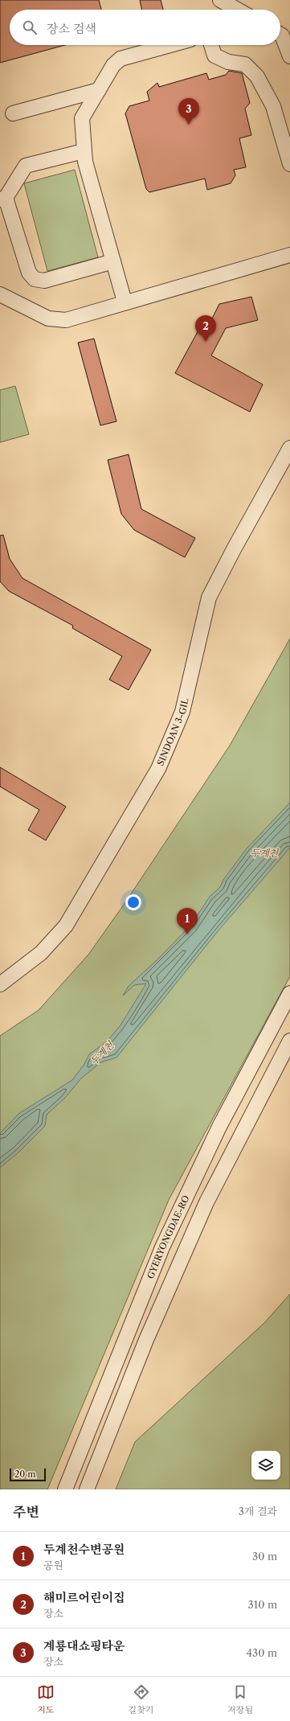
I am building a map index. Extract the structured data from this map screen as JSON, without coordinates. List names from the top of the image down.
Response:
{
  "streets": {
    "street": ["SINDOAN 3-GIL", "GYERYONGDAE-RO"]
  },
  "water": ["두계천"],
  "scale_bar": "20 m",
  "page": {
    "search": "장소 검색",
    "pins": ["3", "2", "1"],
    "scale": "20 m",
    "heading": ["주변", "3개 결과"],
    "list": [
      {
        "mark": "1",
        "name": "두계천수변공원",
        "note": "공원",
        "value": "30 m"
      },
      {
        "mark": "2",
        "name": "해미르어린이집",
        "note": "장소",
        "value": "310 m"
      },
      {
        "mark": "3",
        "name": "계룡대쇼핑타운",
        "note": "장소",
        "value": "430 m"
      }
    ],
    "nav": ["지도", "길찾기", "저장됨"]
  }
}
